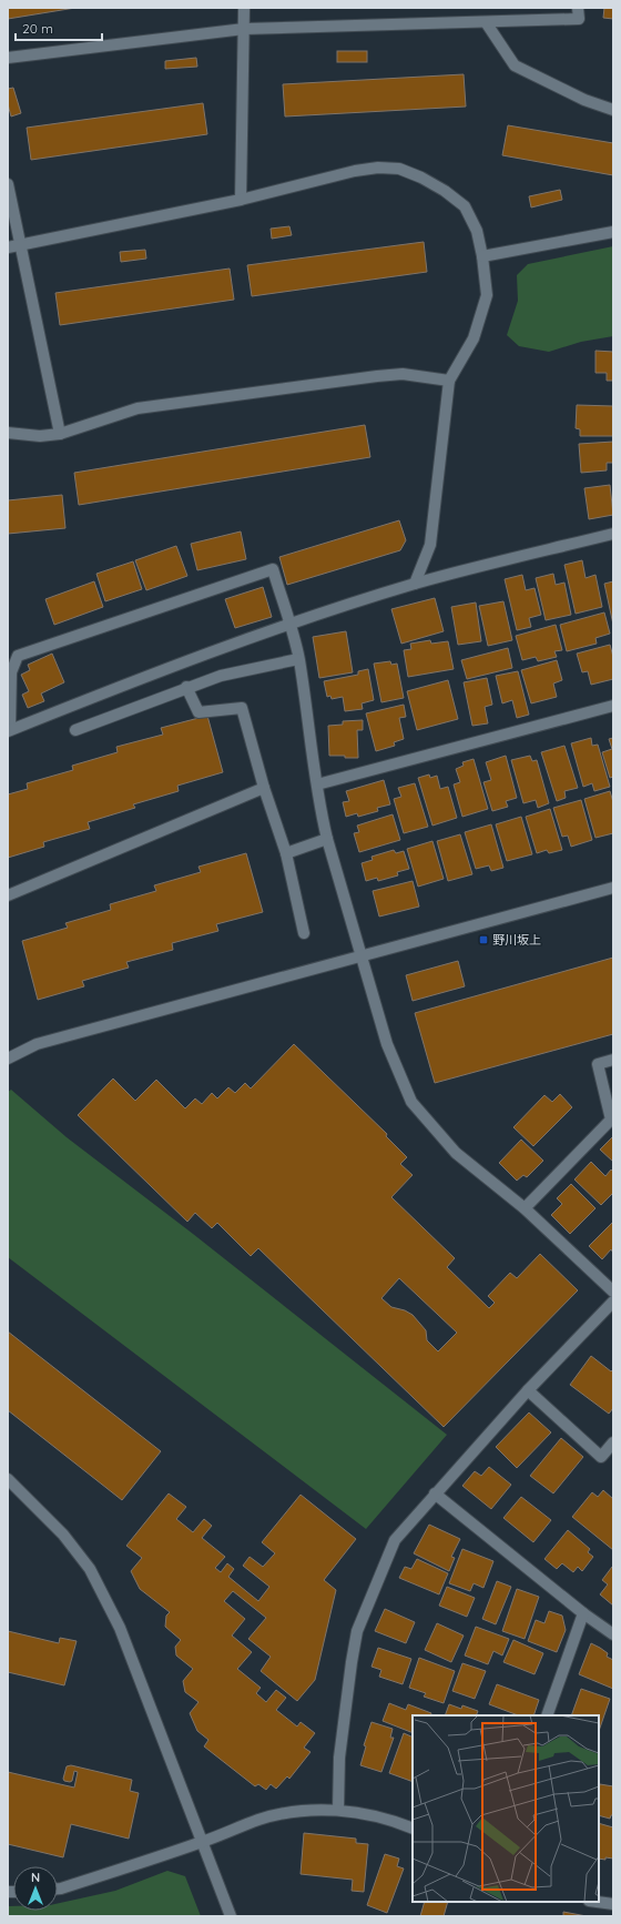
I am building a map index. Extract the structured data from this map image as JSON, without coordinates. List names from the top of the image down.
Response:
{
  "places": {
    "transit": ["野川坂上"]
  },
  "scale_bar": "20 m",
  "north": "top"
}
